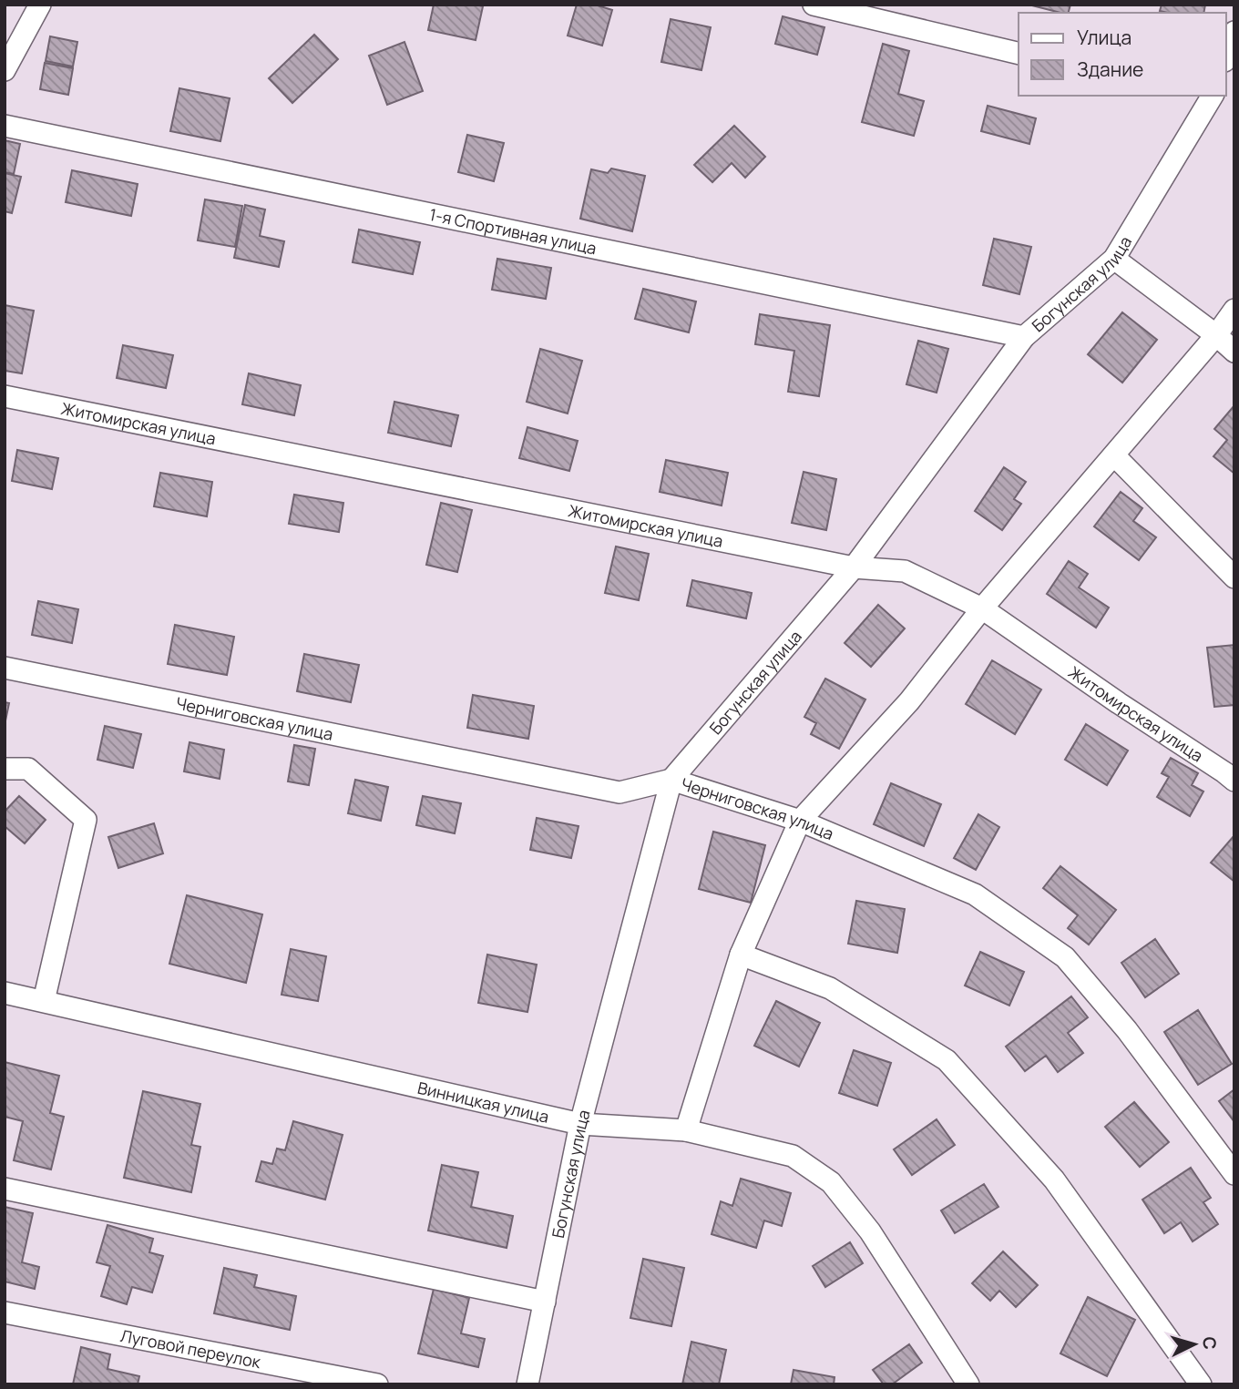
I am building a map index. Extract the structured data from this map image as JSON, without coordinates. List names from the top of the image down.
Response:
{
  "streets": {
    "street": [
      "1-я Спортивная улица",
      "Богунская улица",
      "Житомирская улица",
      "Черниговская улица",
      "Винницкая улица",
      "Луговой переулок"
    ]
  },
  "crossings": [
    ["1-я Спортивная улица", "Богунская улица"],
    ["Богунская улица", "Житомирская улица"],
    ["Богунская улица", "Черниговская улица"],
    ["Богунская улица", "Винницкая улица"]
  ],
  "legend": ["Улица", "Здание"],
  "north": "right"
}
